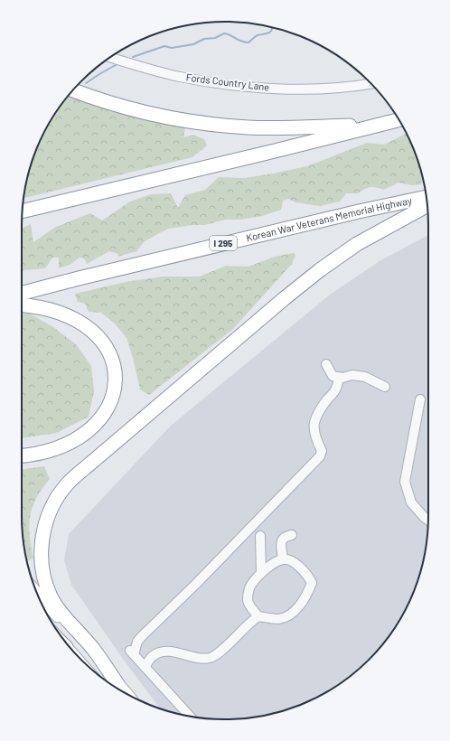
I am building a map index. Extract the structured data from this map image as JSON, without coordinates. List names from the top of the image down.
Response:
{
  "streets": {
    "highway": ["Korean War Veterans Memorial Highway", "I 295"],
    "street": ["Fords Country Lane"]
  }
}
